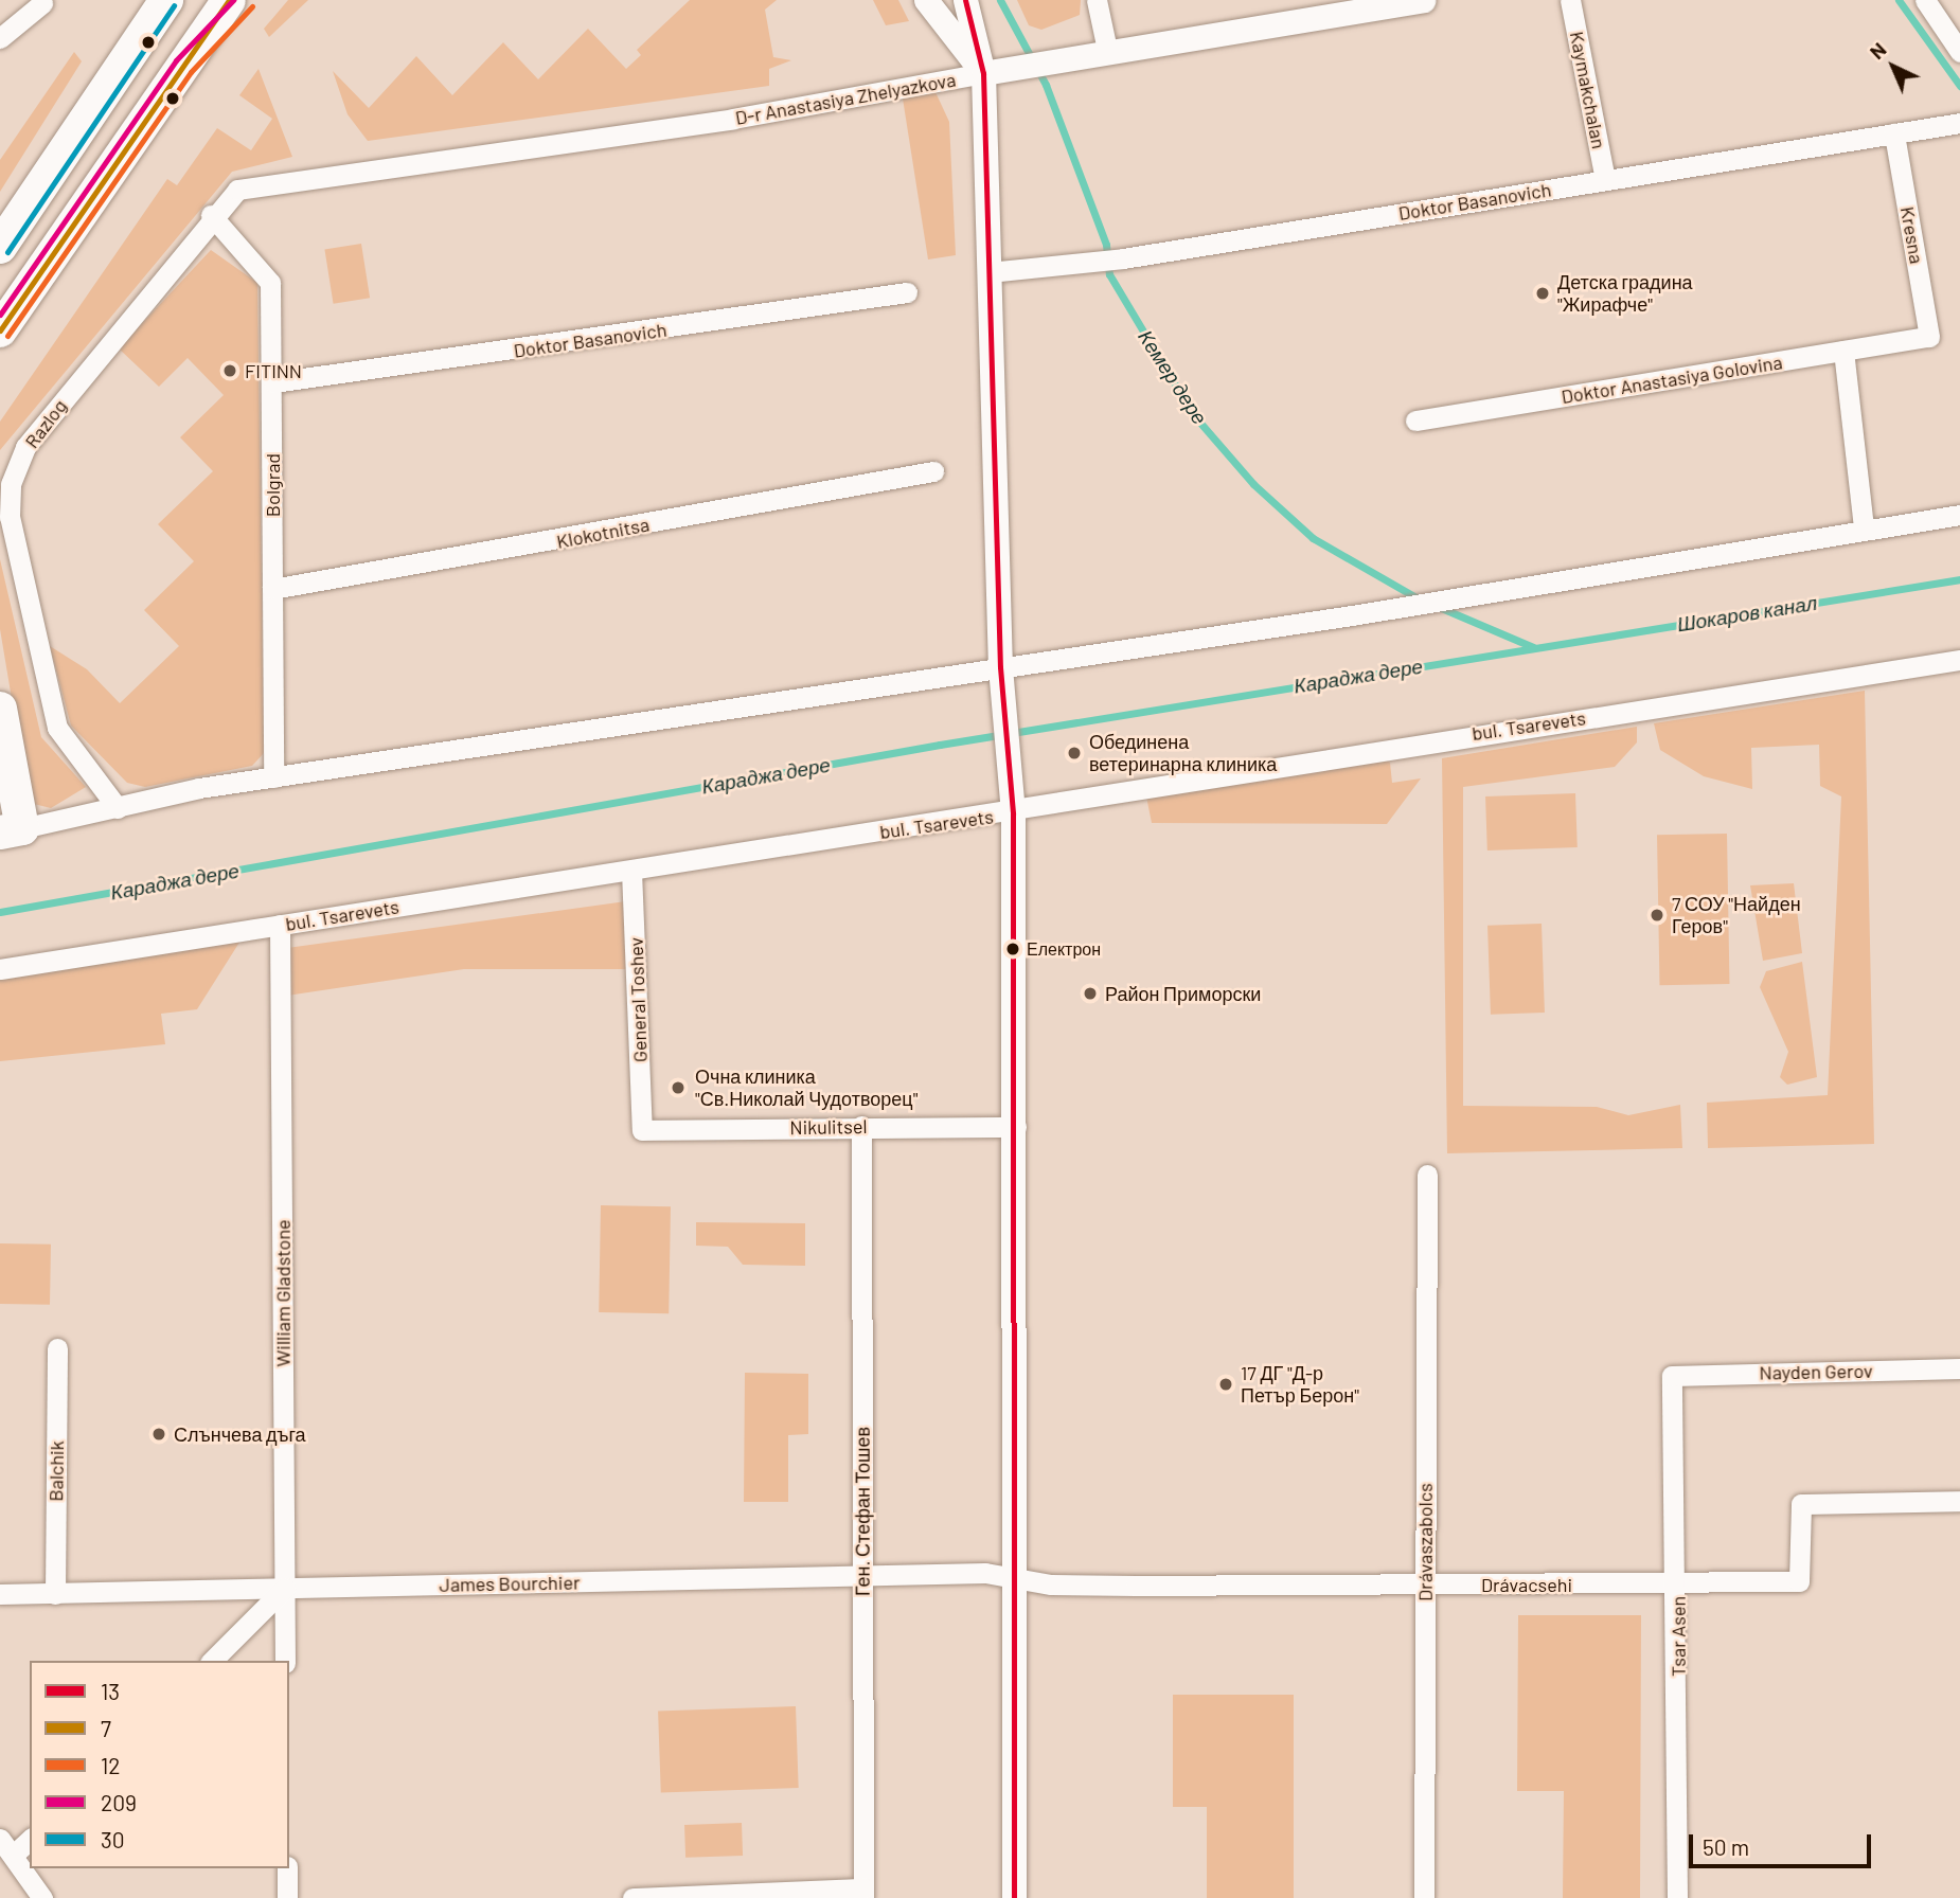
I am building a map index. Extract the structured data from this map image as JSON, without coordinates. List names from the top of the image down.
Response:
{
  "streets": {
    "street": [
      "Kaymakchalan",
      "D-r Anastasiya Zhelyazkova",
      "Doktor Basanovich",
      "Kresna",
      "Doktor Anastasiya Golovina",
      "Razlog",
      "Bolgrad",
      "Klokotnitsa",
      "bul. Tsarevets",
      "General Toshev",
      "Nikulitsel",
      "William Gladstone",
      "Nayden Gerov",
      "Balchik",
      "Ген. Стефан Тошев",
      "Drávaszabolcs",
      "James Bourchier",
      "Drávacsehi",
      "Tsar Asen"
    ]
  },
  "crossings": [
    ["Kaymakchalan", "Doktor Basanovich"],
    ["D-r Anastasiya Zhelyazkova", "Razlog"],
    ["Doktor Basanovich", "Kresna"],
    ["Doktor Basanovich", "Bolgrad"],
    ["Kresna", "Doktor Anastasiya Golovina"],
    ["Razlog", "Bolgrad"],
    ["Bolgrad", "Klokotnitsa"],
    ["bul. Tsarevets", "General Toshev"],
    ["bul. Tsarevets", "William Gladstone"],
    ["General Toshev", "Nikulitsel"],
    ["Nikulitsel", "Ген. Стефан Тошев"],
    ["William Gladstone", "James Bourchier"],
    ["Nayden Gerov", "Tsar Asen"],
    ["Balchik", "James Bourchier"],
    ["Ген. Стефан Тошев", "James Bourchier"],
    ["Drávaszabolcs", "Drávacsehi"],
    ["James Bourchier", "Drávacsehi"],
    ["Drávacsehi", "Tsar Asen"]
  ],
  "water": ["Кемер дере", "Шокаров канал", "Караджа дере"],
  "places": [
    "Детска градина \"Жирафче\"",
    "FITINN",
    "Обединена ветеринарна клиника",
    "7 СОУ \"Найден Геров\"",
    "Електрон",
    "Район Приморски",
    "Очна клиника \"Св.Николай Чудотворец\"",
    "17 ДГ \"Д-р Петър Берон\"",
    "Слънчева дъга"
  ],
  "lines": [
    "transit line 13",
    "transit line 7",
    "transit line 209",
    "transit line 30",
    "transit line 12"
  ],
  "legend": [
    "13",
    "7",
    "12",
    "209",
    "30"
  ],
  "scale_bar": "50 m",
  "north": "top left"
}
